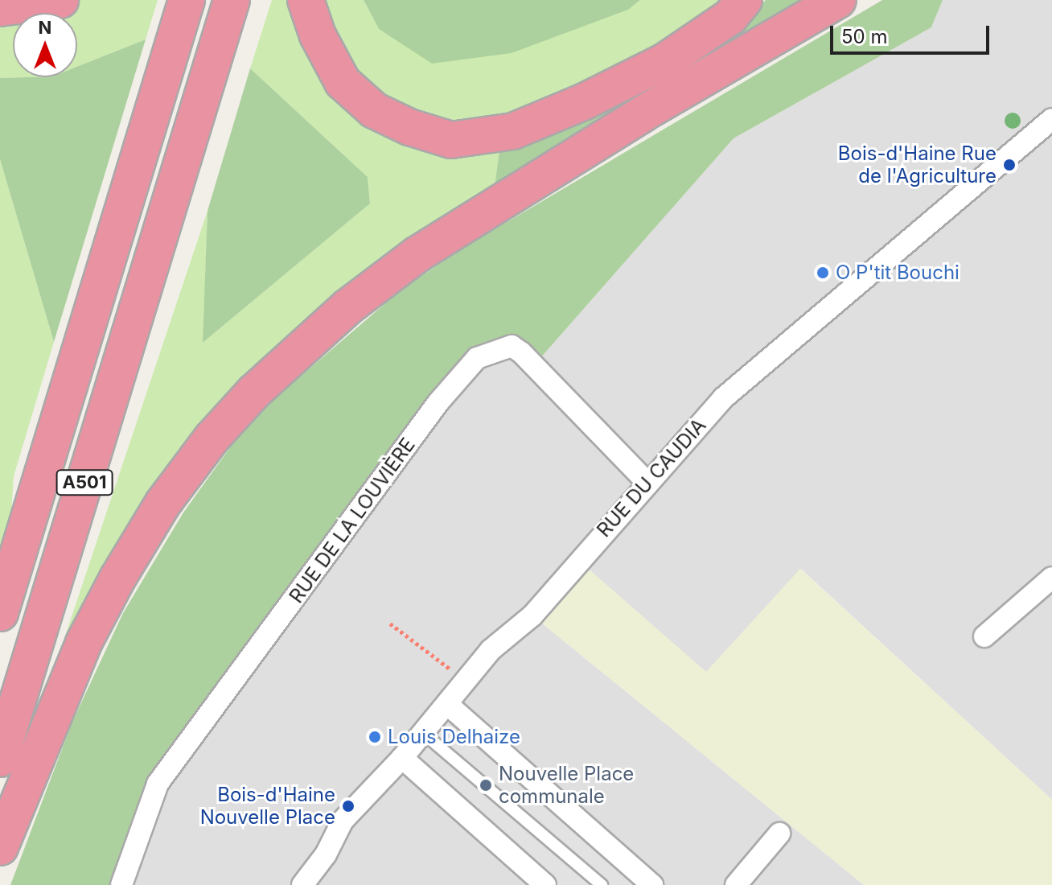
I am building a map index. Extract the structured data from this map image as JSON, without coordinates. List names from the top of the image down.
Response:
{
  "streets": {
    "highway": ["A501"],
    "street": ["RUE DU CAUDIA", "RUE DE LA LOUVIÈRE"]
  },
  "crossings": [
    ["RUE DU CAUDIA", "RUE DE LA LOUVIÈRE"]
  ],
  "places": [
    "Bois-d'Haine Rue de l'Agriculture",
    "O P'tit Bouchi",
    "Louis Delhaize",
    "Nouvelle Place communale",
    "Bois-d'Haine Nouvelle Place"
  ],
  "scale_bar": "50 m",
  "north": "top"
}
